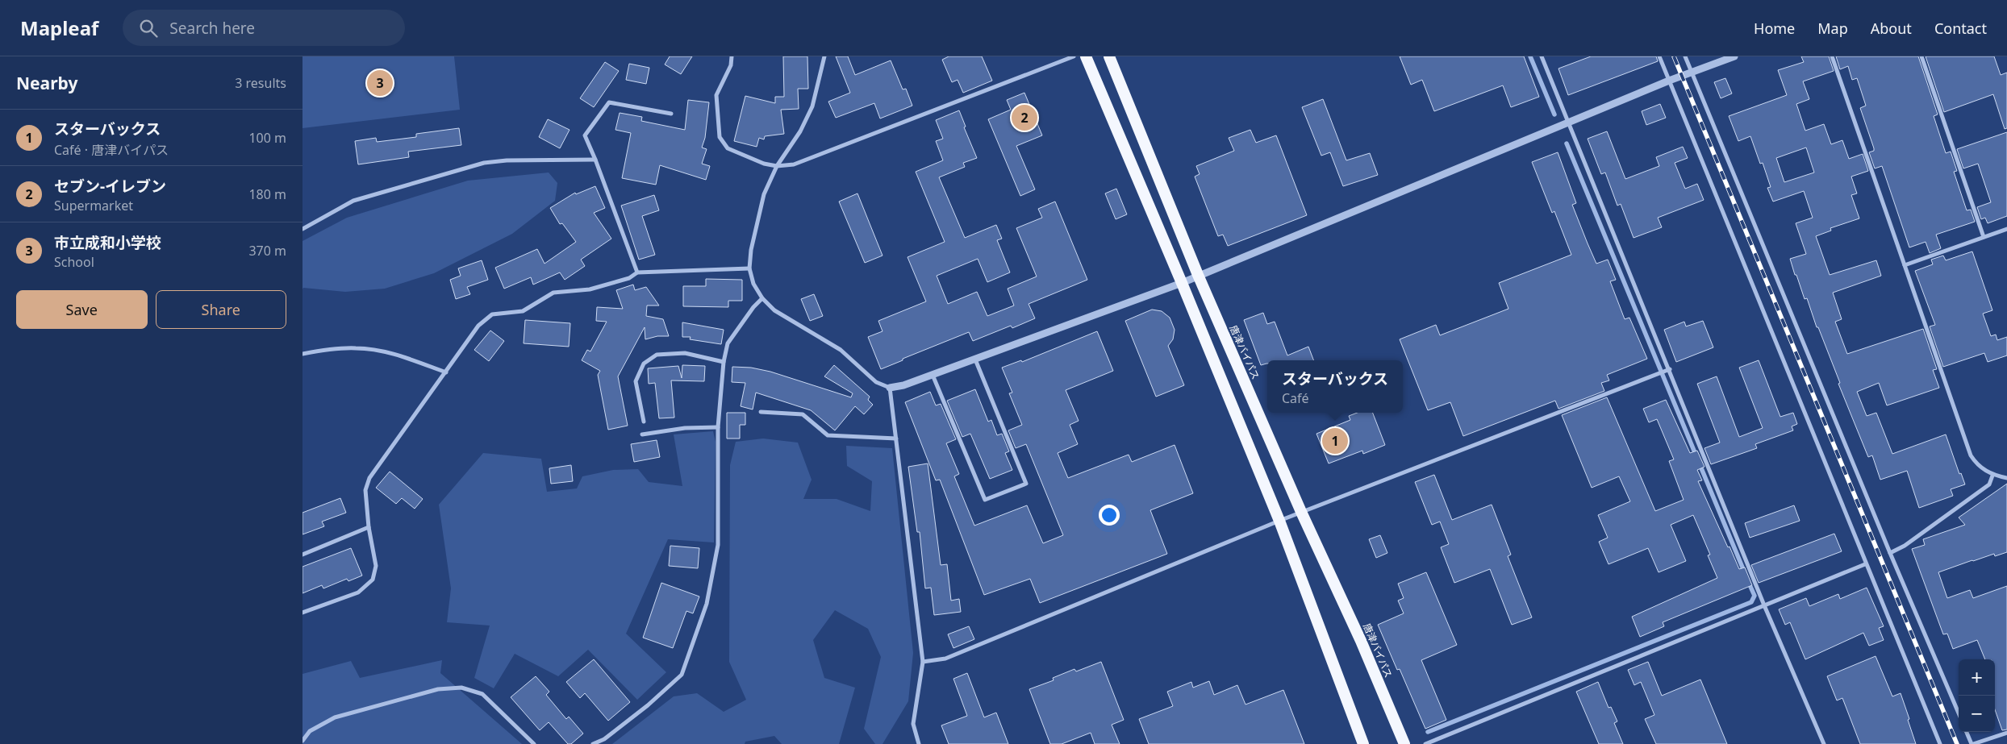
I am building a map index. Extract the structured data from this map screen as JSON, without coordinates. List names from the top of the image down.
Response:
{
  "streets": {
    "highway": ["唐津バイパス"]
  },
  "page": {
    "header": "Mapleaf",
    "search": "Search here",
    "nav": [
      "Home",
      "Map",
      "About",
      "Contact"
    ],
    "heading": ["Nearby", "3 results"],
    "pins": ["3", "2", "1"],
    "list": [
      {
        "mark": "1",
        "name": "スターバックス",
        "note": "Café · 唐津バイパス",
        "value": "100 m"
      },
      {
        "mark": "2",
        "name": "セブン-イレブン",
        "note": "Supermarket",
        "value": "180 m"
      },
      {
        "mark": "3",
        "name": "市立成和小学校",
        "note": "School",
        "value": "370 m"
      }
    ],
    "buttons": ["Save", "Share"],
    "popup": ["スターバックス", "Café"],
    "map_buttons": ["+", "−"]
  }
}
